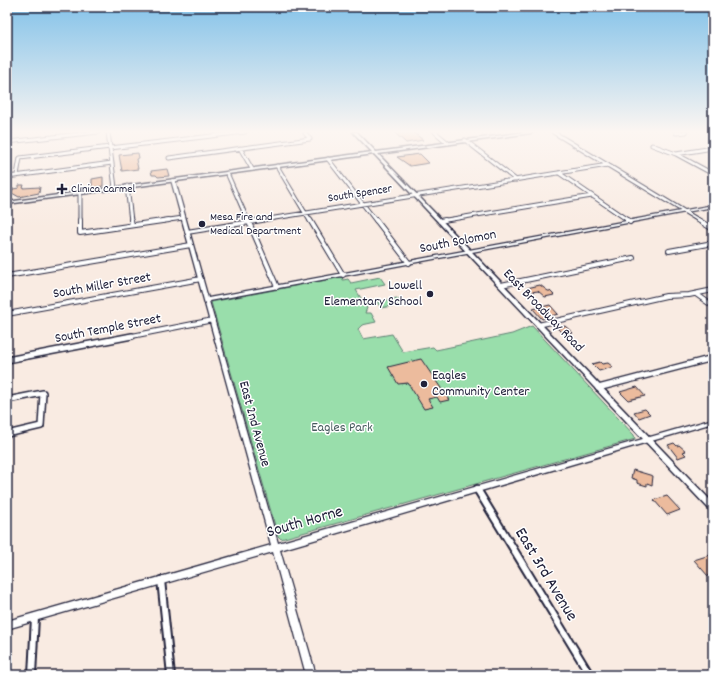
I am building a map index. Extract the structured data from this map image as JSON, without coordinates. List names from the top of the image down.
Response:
{
  "streets": {
    "main road": ["East Broadway Road"],
    "street": [
      "South Spencer",
      "South Solomon",
      "South Miller Street",
      "South Temple Street",
      "East 2nd Avenue",
      "South Horne",
      "East 3rd Avenue"
    ]
  },
  "crossings": [
    ["South Spencer", "East Broadway Road"],
    ["South Spencer", "East 2nd Avenue"],
    ["South Solomon", "East Broadway Road"],
    ["South Solomon", "East 2nd Avenue"],
    ["South Miller Street", "East 2nd Avenue"],
    ["East Broadway Road", "South Horne"],
    ["South Temple Street", "East 2nd Avenue"],
    ["East 2nd Avenue", "South Horne"],
    ["South Horne", "East 3rd Avenue"]
  ],
  "parks": ["Eagles Park"],
  "places": {
    "health": ["Clinica Carmel"],
    "other": ["Mesa Fire and Medical Department", "Lowell Elementary School", "Eagles Community Center"]
  }
}
